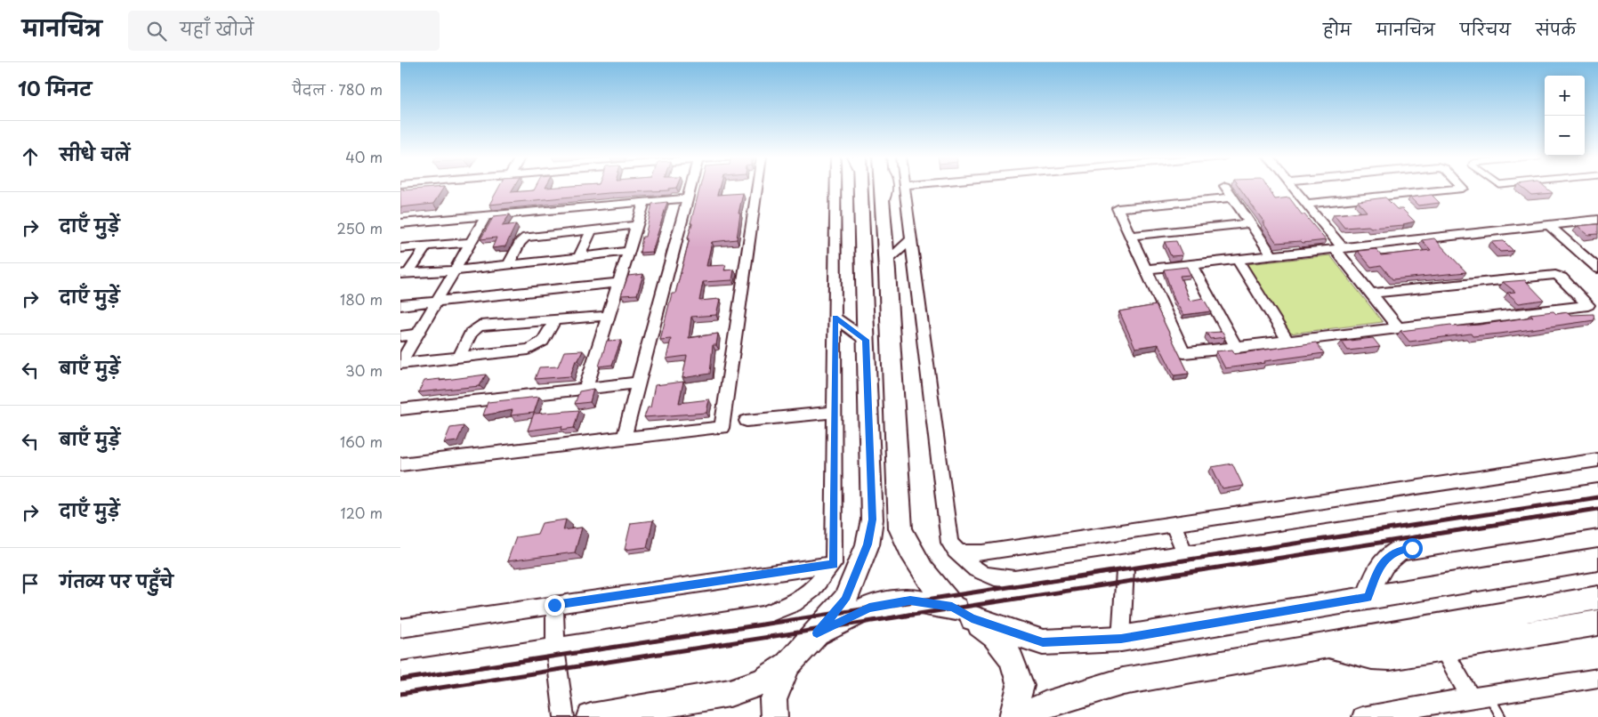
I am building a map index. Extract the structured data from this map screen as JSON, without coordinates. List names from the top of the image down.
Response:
{
  "page": {
    "header": "मानचित्र",
    "search": "यहाँ खोजें",
    "nav": [
      "होम",
      "मानचित्र",
      "परिचय",
      "संपर्क"
    ],
    "heading": ["10 मिनट", "पैदल · 780 m"],
    "map_buttons": ["+", "−"],
    "list": [
      ["सीधे चलें", "40 m"],
      ["दाएँ मुड़ें", "250 m"],
      ["दाएँ मुड़ें", "180 m"],
      ["बाएँ मुड़ें", "30 m"],
      ["बाएँ मुड़ें", "160 m"],
      ["दाएँ मुड़ें", "120 m"],
      "गंतव्य पर पहुँचे"
    ]
  }
}
